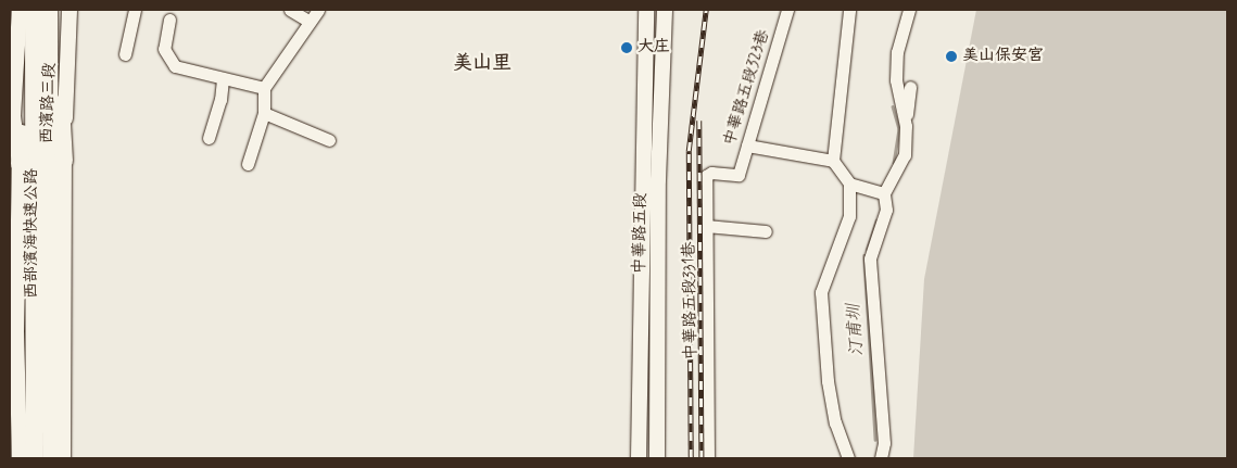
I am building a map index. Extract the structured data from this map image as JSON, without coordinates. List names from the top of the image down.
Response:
{
  "streets": {
    "highway": ["西部濱海快速公路"],
    "main road": ["西濱路三段", "中華路五段"],
    "street": ["中華路五段323巷", "中華路五段331巷"]
  },
  "crossings": [
    ["中華路五段323巷", "中華路五段331巷"]
  ],
  "districts": ["美山里"],
  "water": ["汀甫圳"],
  "places": ["大庄", "美山保安宮"]
}
